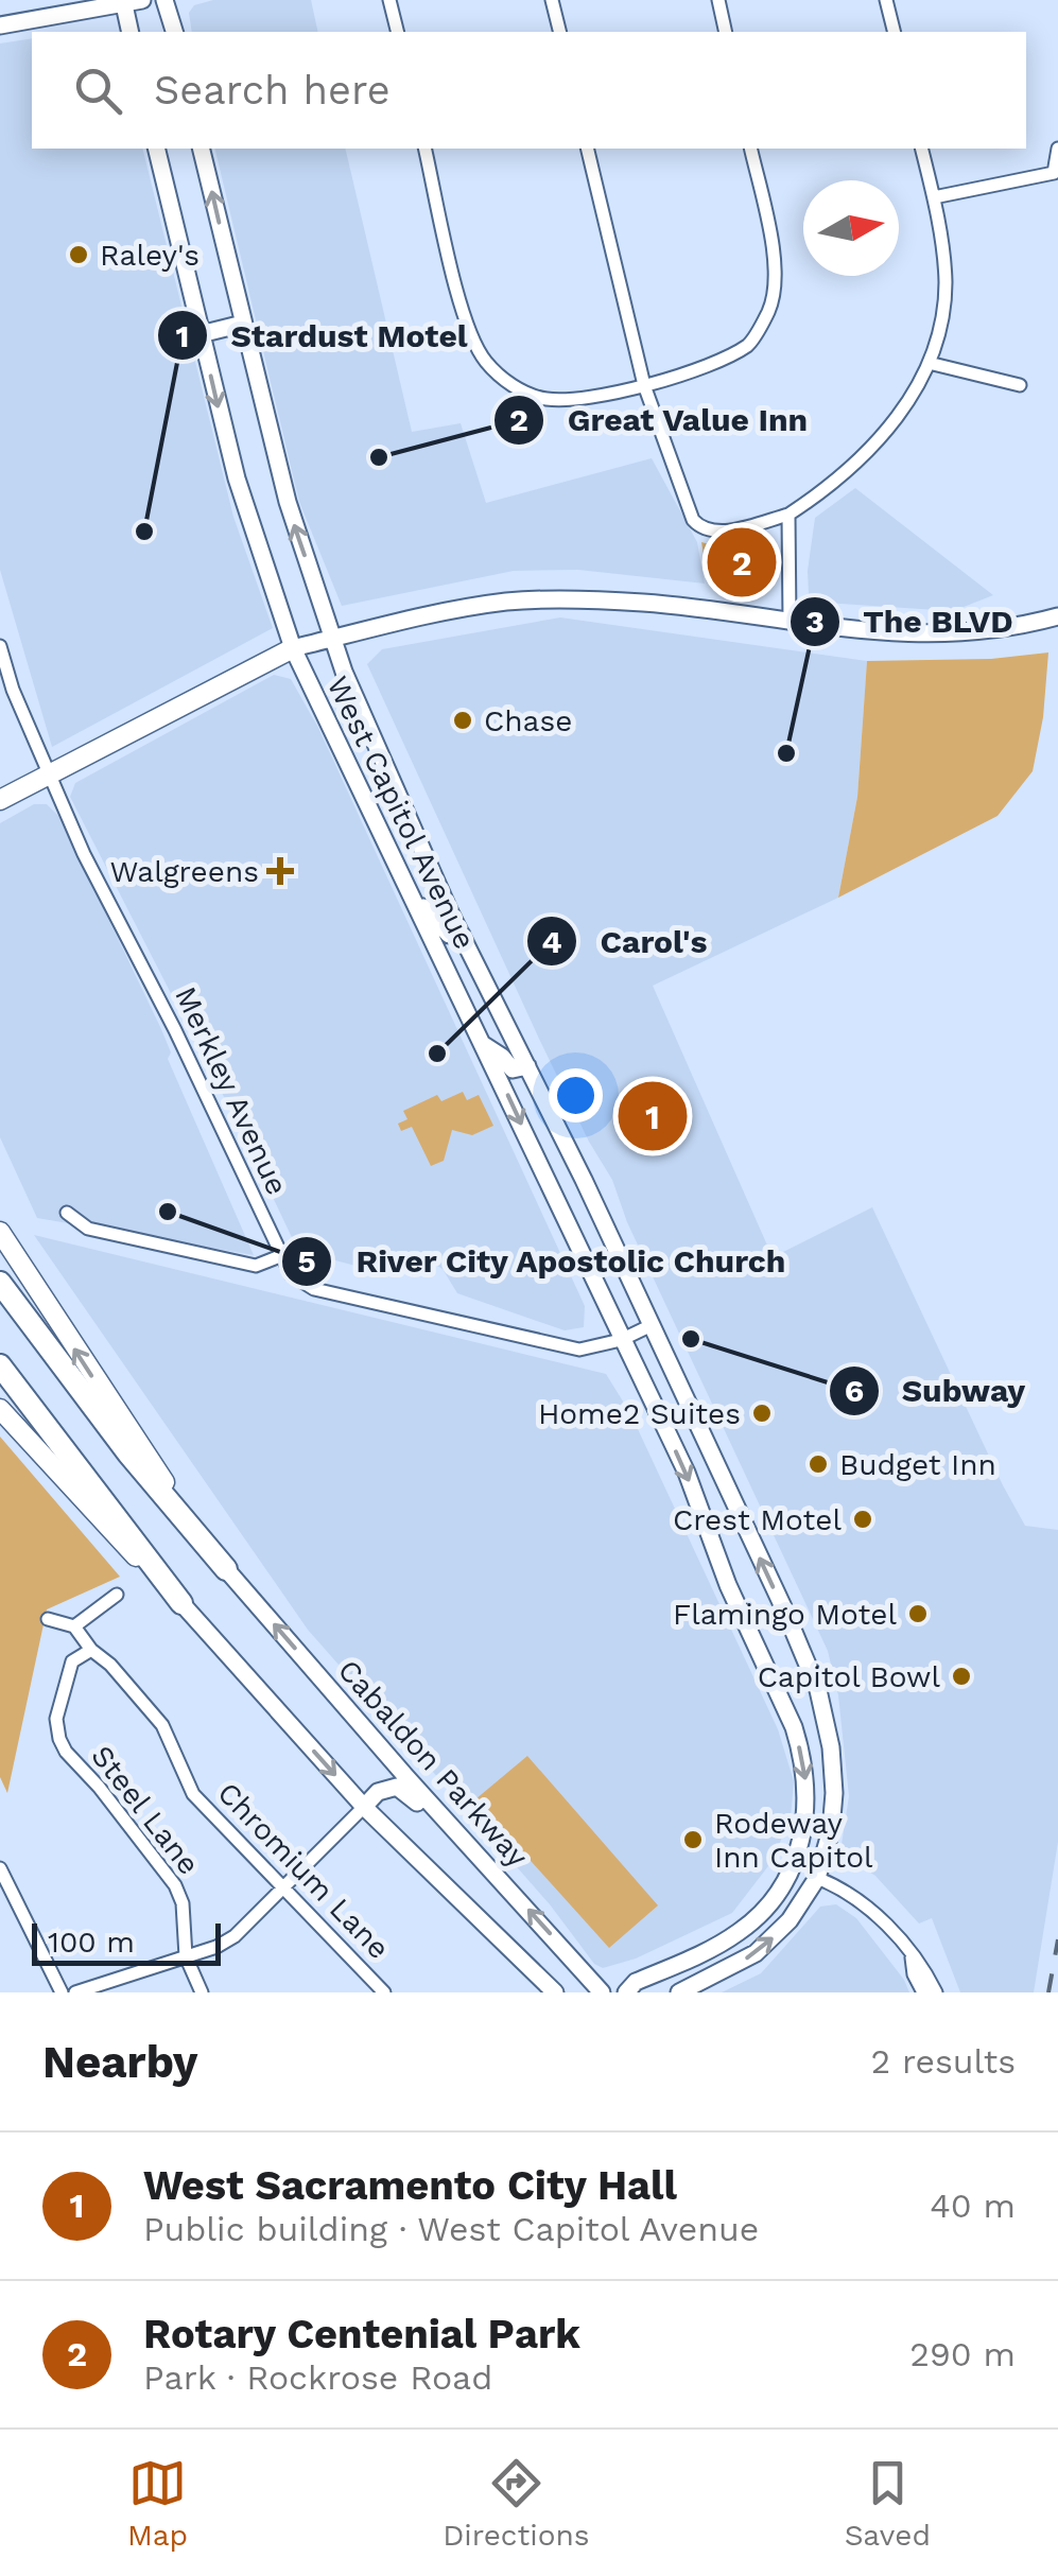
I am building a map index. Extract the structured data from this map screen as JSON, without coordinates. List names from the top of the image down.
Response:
{
  "streets": {
    "main road": ["West Capitol Avenue", "Cabaldon Parkway"],
    "street": ["Merkley Avenue", "Steel Lane", "Chromium Lane"]
  },
  "crossings": [
    ["West Capitol Avenue", "Merkley Avenue"],
    ["Steel Lane", "Chromium Lane"]
  ],
  "places": {
    "other": [
      "Raley's",
      "Great Value Inn",
      "Stardust Motel",
      "Chase",
      "The BLVD",
      "Carol's",
      "River City Apostolic Church",
      "Subway",
      "Home2 Suites",
      "Budget Inn",
      "Crest Motel",
      "Flamingo Motel",
      "Capitol Bowl",
      "Rodeway Inn Capitol"
    ],
    "health": ["Walgreens"]
  },
  "scale_bar": "100 m",
  "north": "right",
  "page": {
    "search": "Search here",
    "pins": ["2", "1"],
    "scale": "100 m",
    "heading": ["Nearby", "2 results"],
    "list": [
      {
        "mark": "1",
        "name": "West Sacramento City Hall",
        "note": "Public building · West Capitol Avenue",
        "value": "40 m"
      },
      {
        "mark": "2",
        "name": "Rotary Centenial Park",
        "note": "Park · Rockrose Road",
        "value": "290 m"
      }
    ],
    "nav": ["Map", "Directions", "Saved"]
  }
}
